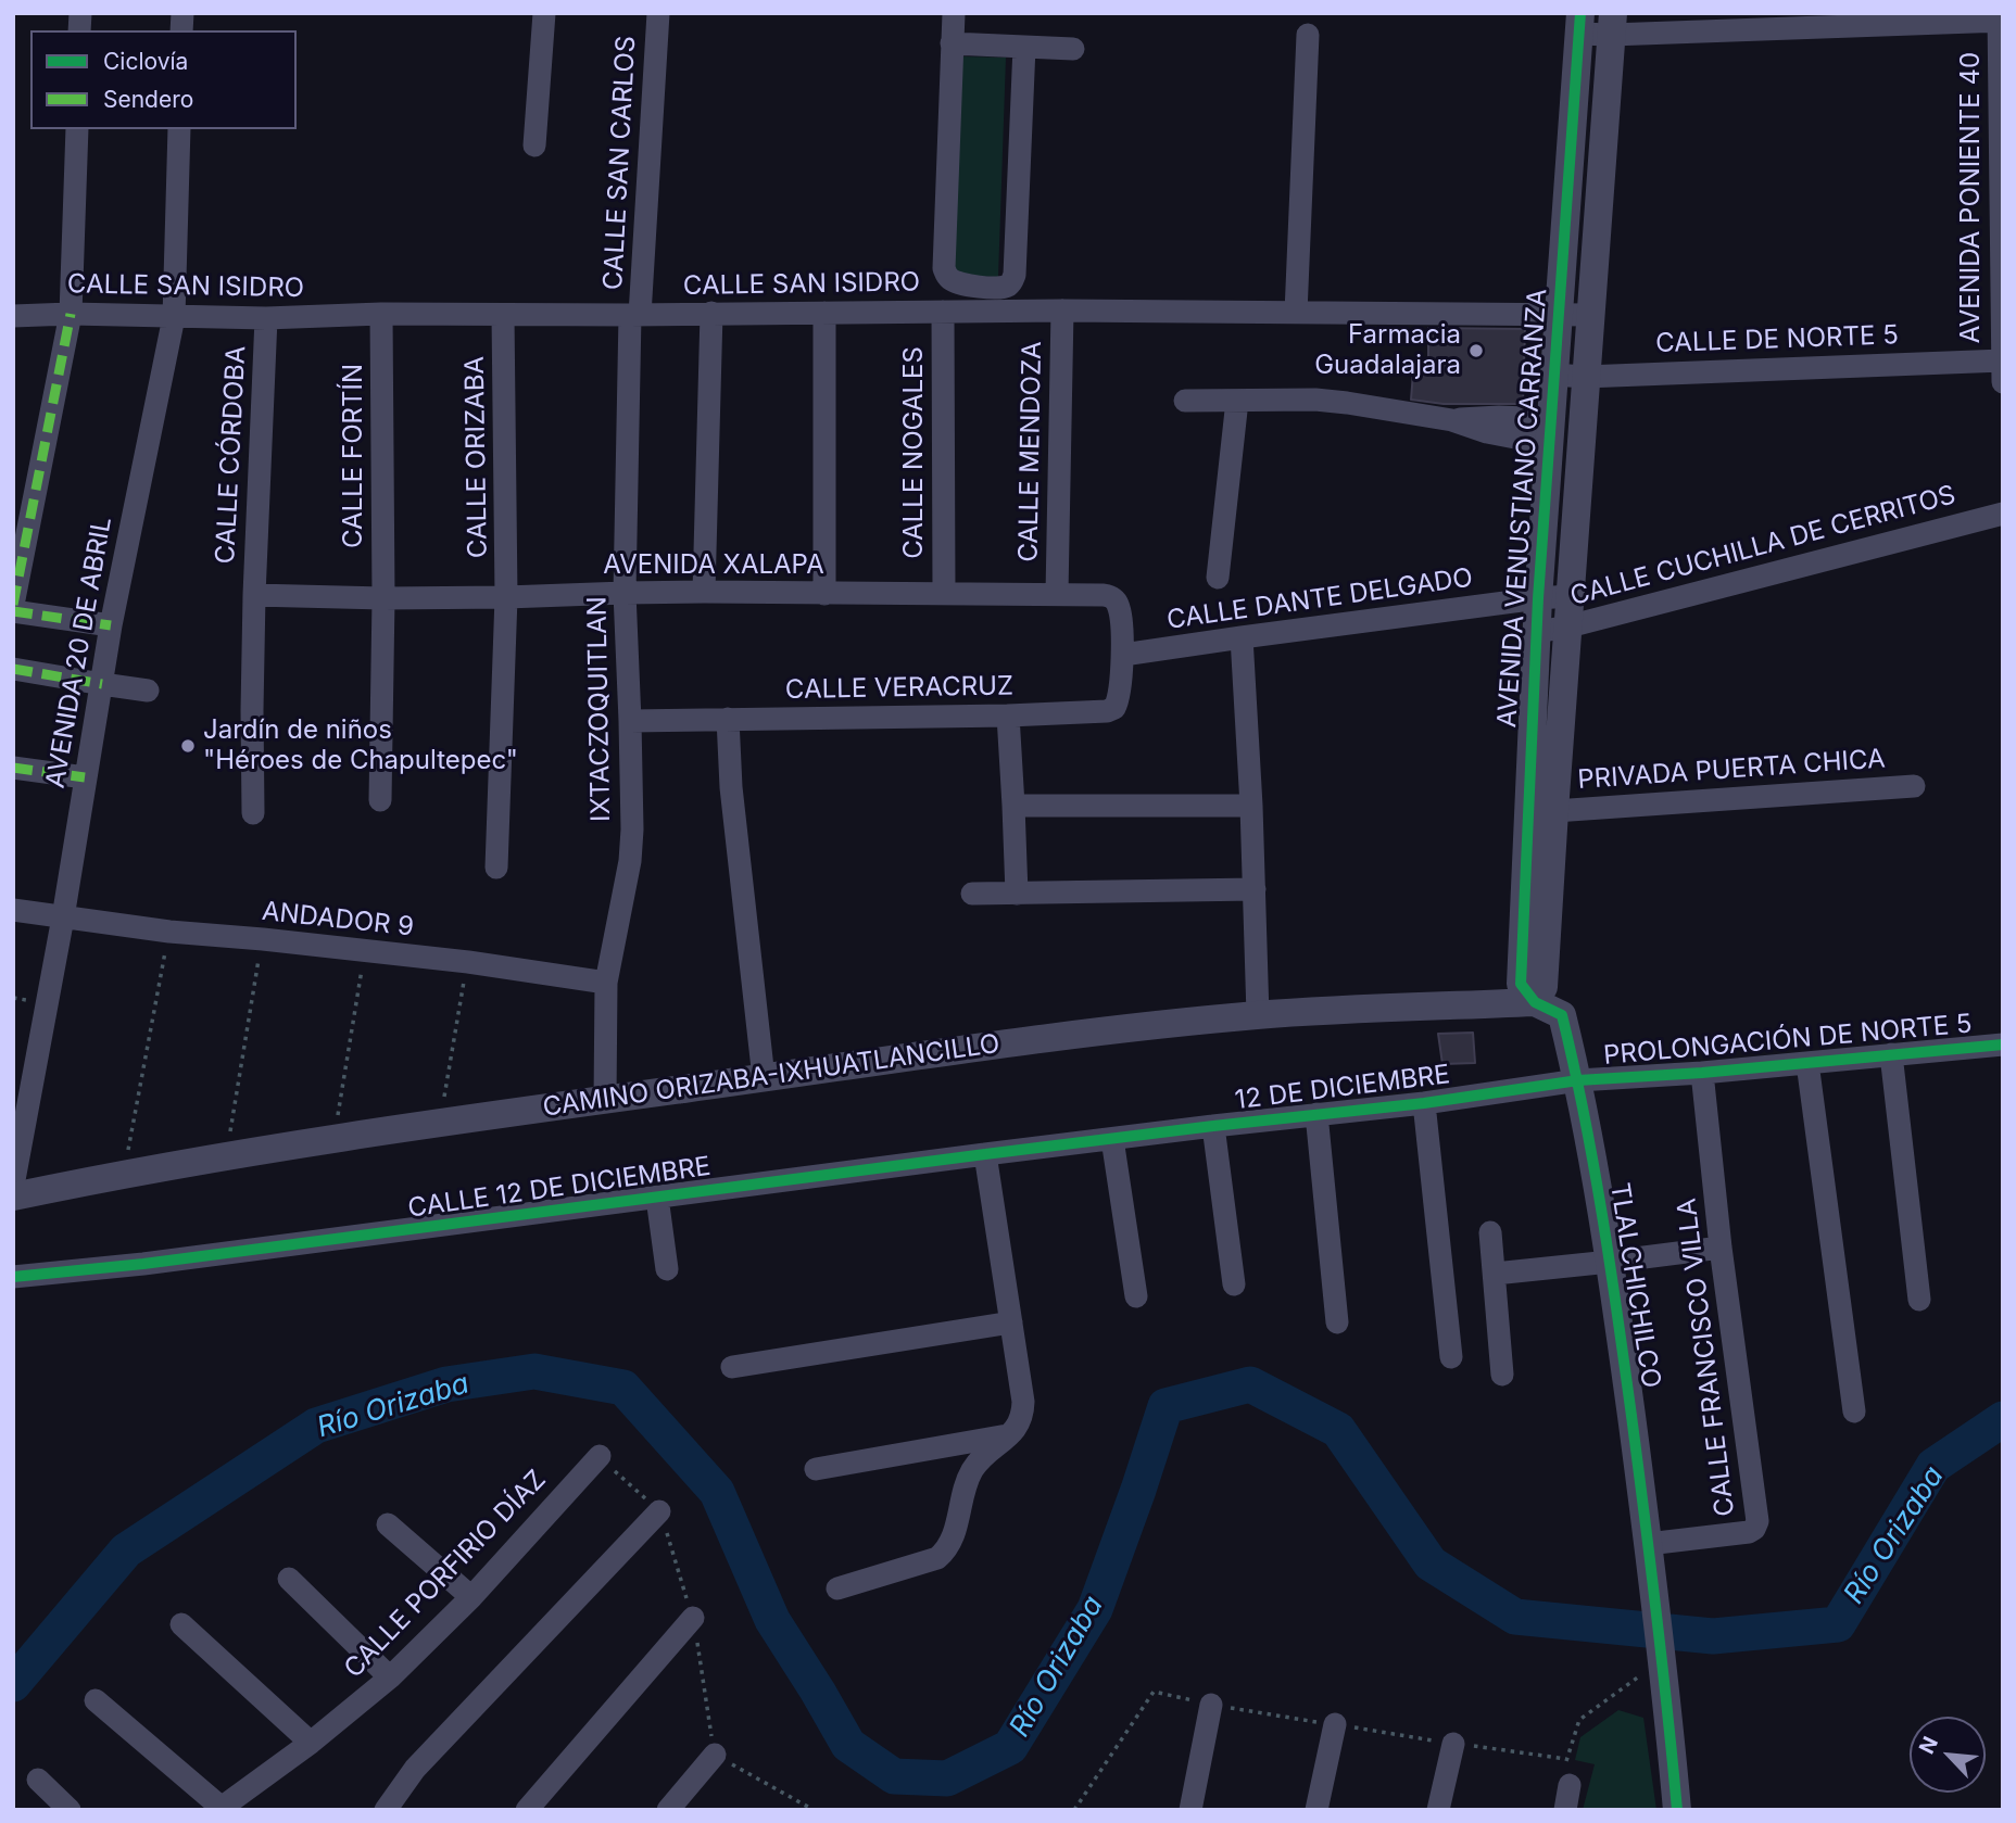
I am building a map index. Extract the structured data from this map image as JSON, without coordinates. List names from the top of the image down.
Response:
{
  "streets": {
    "street": [
      "CALLE SAN CARLOS",
      "AVENIDA PONIENTE 40",
      "CALLE SAN ISIDRO",
      "CALLE DE NORTE 5",
      "CALLE MENDOZA",
      "CALLE NOGALES",
      "CALLE CÓRDOBA",
      "CALLE FORTÍN",
      "CALLE ORIZABA",
      "AVENIDA VENUSTIANO CARRANZA",
      "CALLE CUCHILLA DE CERRITOS",
      "AVENIDA XALAPA",
      "CALLE DANTE DELGADO",
      "AVENIDA 20 DE ABRIL",
      "CALLE VERACRUZ",
      "IXTACZOQUITLAN",
      "PRIVADA PUERTA CHICA",
      "ANDADOR 9",
      "PROLONGACIÓN DE NORTE 5",
      "CAMINO ORIZABA-IXHUATLANCILLO",
      "12 DE DICIEMBRE",
      "CALLE 12 DE DICIEMBRE",
      "TLALCHICHILCO",
      "CALLE FRANCISCO VILLA",
      "CALLE PORFIRIO DÍAZ"
    ]
  },
  "crossings": [
    ["CALLE SAN CARLOS", "CALLE SAN ISIDRO"],
    ["CALLE SAN CARLOS", "IXTACZOQUITLAN"],
    ["AVENIDA PONIENTE 40", "CALLE DE NORTE 5"],
    ["CALLE SAN ISIDRO", "CALLE MENDOZA"],
    ["CALLE SAN ISIDRO", "CALLE NOGALES"],
    ["CALLE SAN ISIDRO", "CALLE CÓRDOBA"],
    ["CALLE SAN ISIDRO", "CALLE FORTÍN"],
    ["CALLE SAN ISIDRO", "CALLE ORIZABA"],
    ["CALLE SAN ISIDRO", "AVENIDA VENUSTIANO CARRANZA"],
    ["CALLE SAN ISIDRO", "AVENIDA 20 DE ABRIL"],
    ["CALLE SAN ISIDRO", "IXTACZOQUITLAN"],
    ["CALLE DE NORTE 5", "AVENIDA VENUSTIANO CARRANZA"],
    ["CALLE MENDOZA", "AVENIDA XALAPA"],
    ["CALLE NOGALES", "AVENIDA XALAPA"],
    ["CALLE CÓRDOBA", "AVENIDA XALAPA"],
    ["CALLE FORTÍN", "AVENIDA XALAPA"],
    ["CALLE ORIZABA", "AVENIDA XALAPA"],
    ["AVENIDA VENUSTIANO CARRANZA", "CALLE CUCHILLA DE CERRITOS"],
    ["AVENIDA VENUSTIANO CARRANZA", "CALLE DANTE DELGADO"],
    ["AVENIDA VENUSTIANO CARRANZA", "PRIVADA PUERTA CHICA"],
    ["AVENIDA VENUSTIANO CARRANZA", "CAMINO ORIZABA-IXHUATLANCILLO"],
    ["AVENIDA VENUSTIANO CARRANZA", "TLALCHICHILCO"],
    ["AVENIDA XALAPA", "CALLE DANTE DELGADO"],
    ["AVENIDA XALAPA", "CALLE VERACRUZ"],
    ["AVENIDA XALAPA", "IXTACZOQUITLAN"],
    ["CALLE DANTE DELGADO", "CALLE VERACRUZ"],
    ["AVENIDA 20 DE ABRIL", "ANDADOR 9"],
    ["CALLE VERACRUZ", "IXTACZOQUITLAN"],
    ["IXTACZOQUITLAN", "ANDADOR 9"],
    ["IXTACZOQUITLAN", "CAMINO ORIZABA-IXHUATLANCILLO"],
    ["PROLONGACIÓN DE NORTE 5", "12 DE DICIEMBRE"],
    ["PROLONGACIÓN DE NORTE 5", "TLALCHICHILCO"],
    ["PROLONGACIÓN DE NORTE 5", "CALLE FRANCISCO VILLA"],
    ["CAMINO ORIZABA-IXHUATLANCILLO", "TLALCHICHILCO"],
    ["12 DE DICIEMBRE", "CALLE 12 DE DICIEMBRE"],
    ["12 DE DICIEMBRE", "TLALCHICHILCO"],
    ["TLALCHICHILCO", "CALLE FRANCISCO VILLA"]
  ],
  "water": ["Río Orizaba"],
  "places": ["Farmacia Guadalajara", "Jardín de niños \"Héroes de Chapultepec\""],
  "legend": ["Ciclovía", "Sendero"],
  "north": "top left"
}
